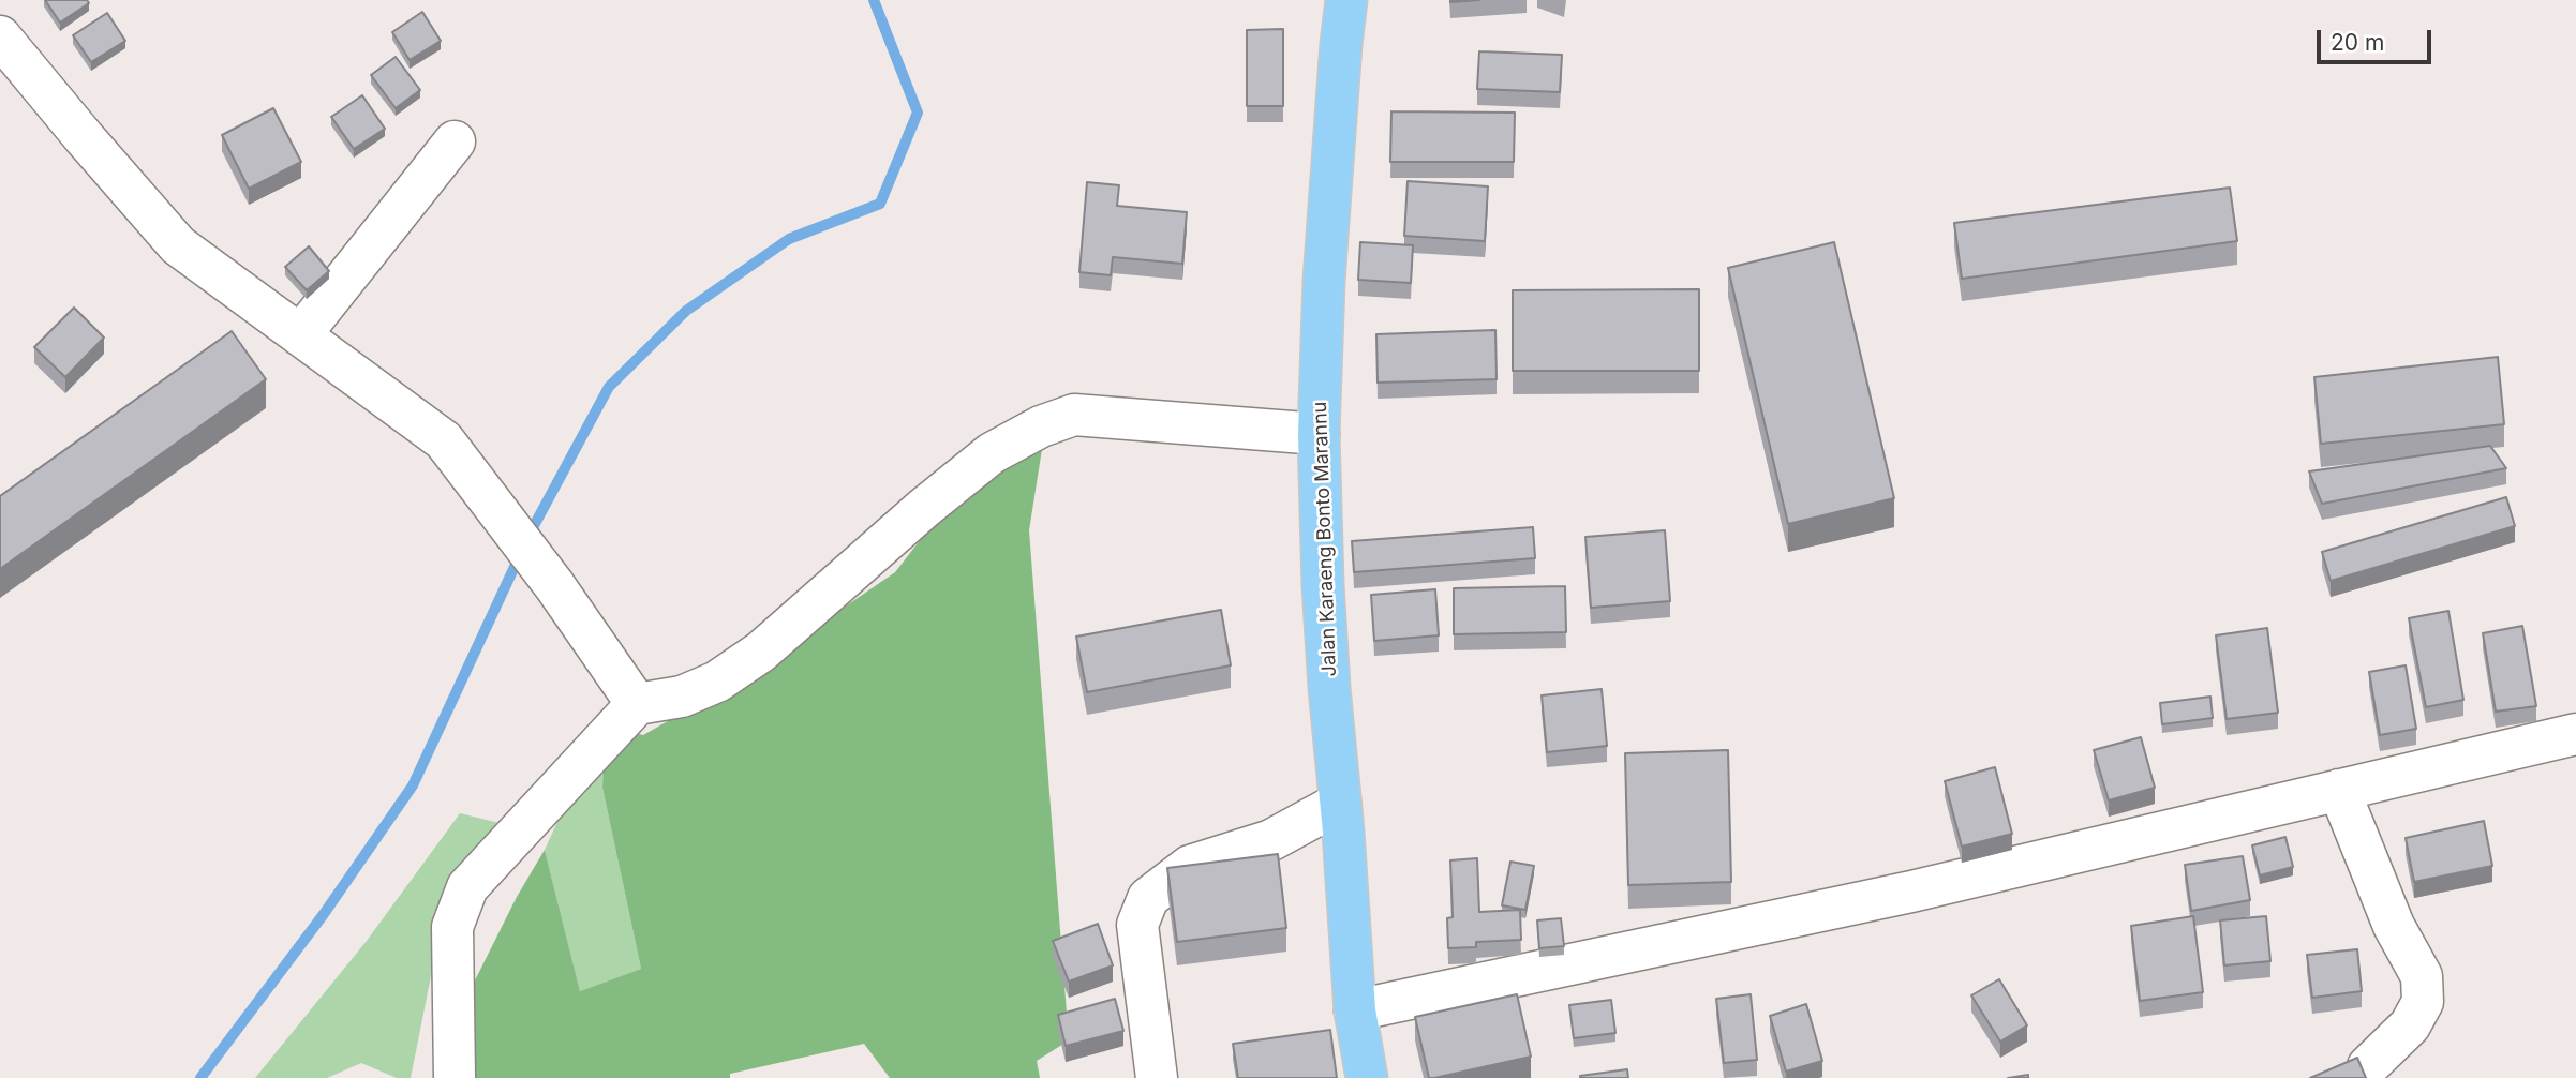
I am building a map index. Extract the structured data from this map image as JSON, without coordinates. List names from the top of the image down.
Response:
{
  "streets": {
    "main road": ["Jalan Karaeng Bonto Marannu"]
  },
  "scale_bar": "20 m"
}
